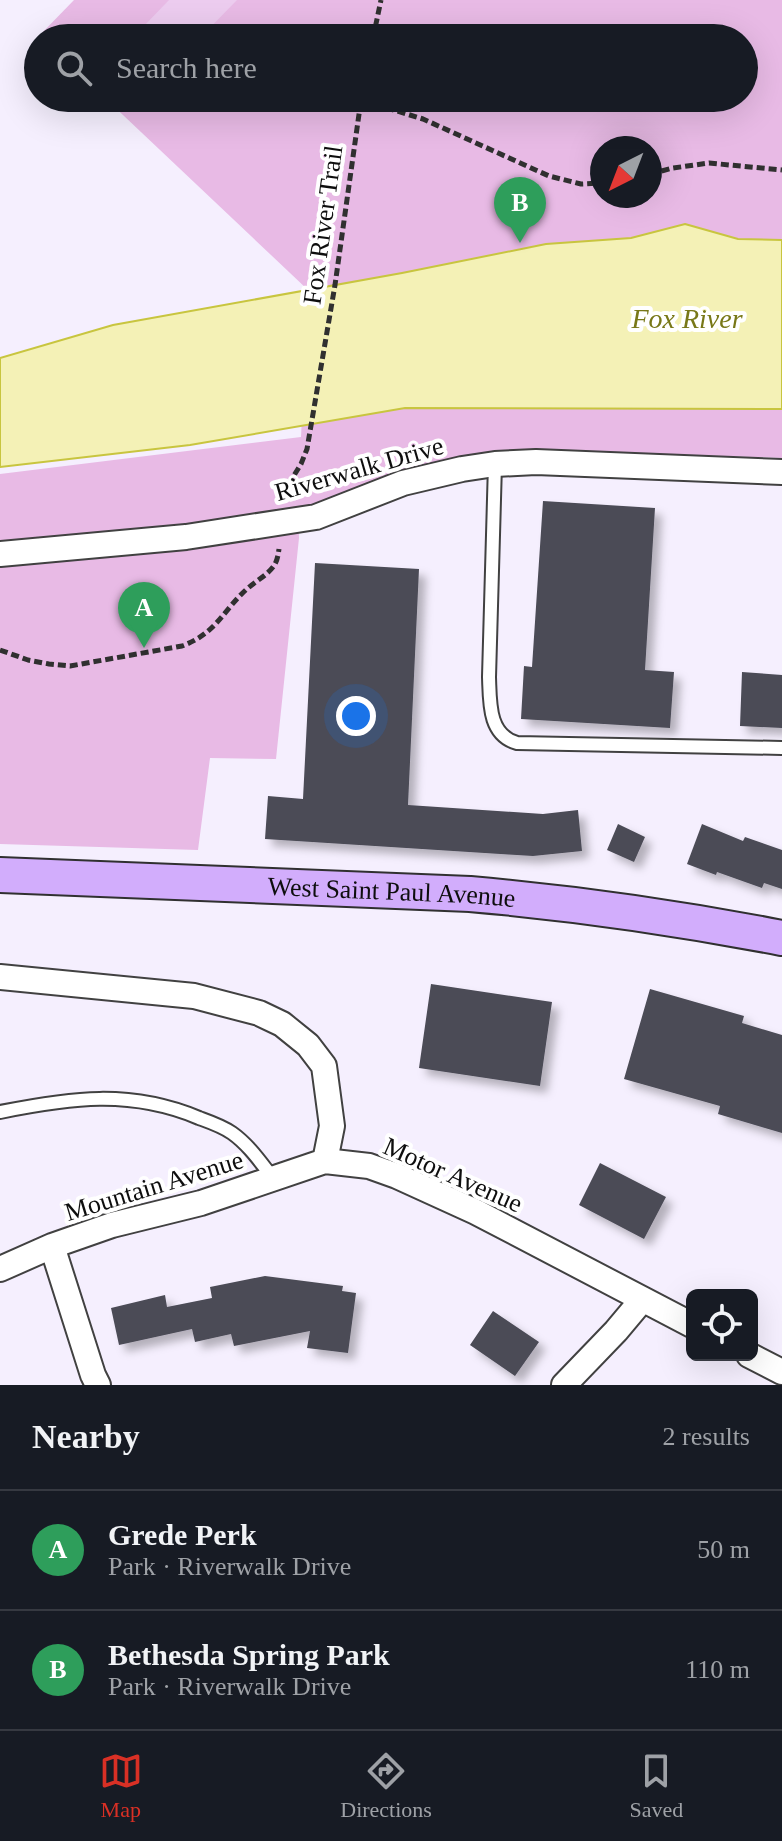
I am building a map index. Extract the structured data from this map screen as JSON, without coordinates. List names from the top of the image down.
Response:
{
  "streets": {
    "main road": ["West Saint Paul Avenue"],
    "street": ["Riverwalk Drive", "Motor Avenue", "Mountain Avenue"],
    "path": ["Fox River Trail"]
  },
  "crossings": [
    ["Motor Avenue", "Mountain Avenue"]
  ],
  "water": ["Fox River"],
  "north": "bottom left",
  "page": {
    "search": "Search here",
    "pins": ["B", "A"],
    "heading": ["Nearby", "2 results"],
    "list": [
      {
        "mark": "A",
        "name": "Grede Perk",
        "note": "Park · Riverwalk Drive",
        "value": "50 m"
      },
      {
        "mark": "B",
        "name": "Bethesda Spring Park",
        "note": "Park · Riverwalk Drive",
        "value": "110 m"
      }
    ],
    "nav": ["Map", "Directions", "Saved"]
  }
}
